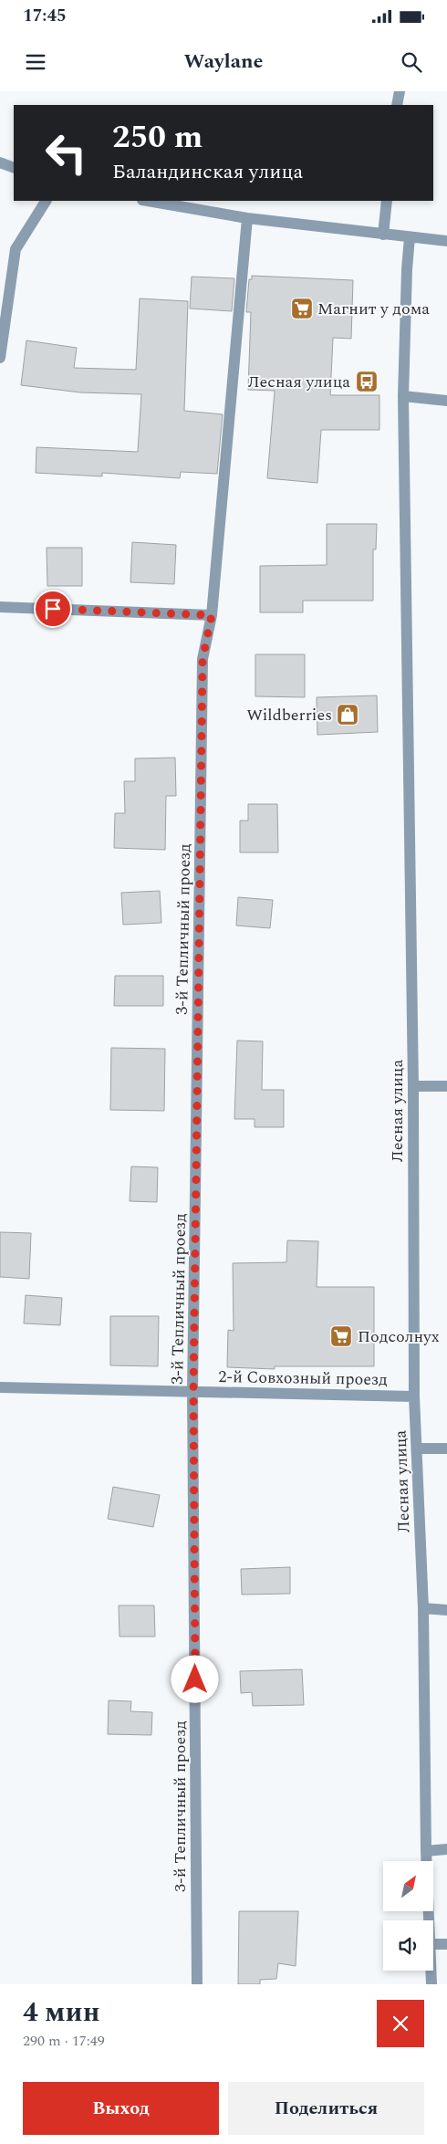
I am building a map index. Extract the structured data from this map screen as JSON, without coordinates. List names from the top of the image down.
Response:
{
  "streets": {
    "street": ["3-й Тепличный проезд", "Лесная улица", "2-й Совхозный проезд"]
  },
  "crossings": [
    ["3-й Тепличный проезд", "2-й Совхозный проезд"],
    ["Лесная улица", "2-й Совхозный проезд"]
  ],
  "places": {
    "supermarket": ["Магнит у дома", "Подсолнух"],
    "bus stop": ["Лесная улица"],
    "shop": ["Wildberries"]
  },
  "north": "top right",
  "page": {
    "status": "17:45",
    "header": "Waylane",
    "turn": ["250 m", "Баландинская улица"],
    "heading": ["4 мин", "290 m · 17:49"],
    "buttons": ["Выход", "Поделиться"]
  }
}
